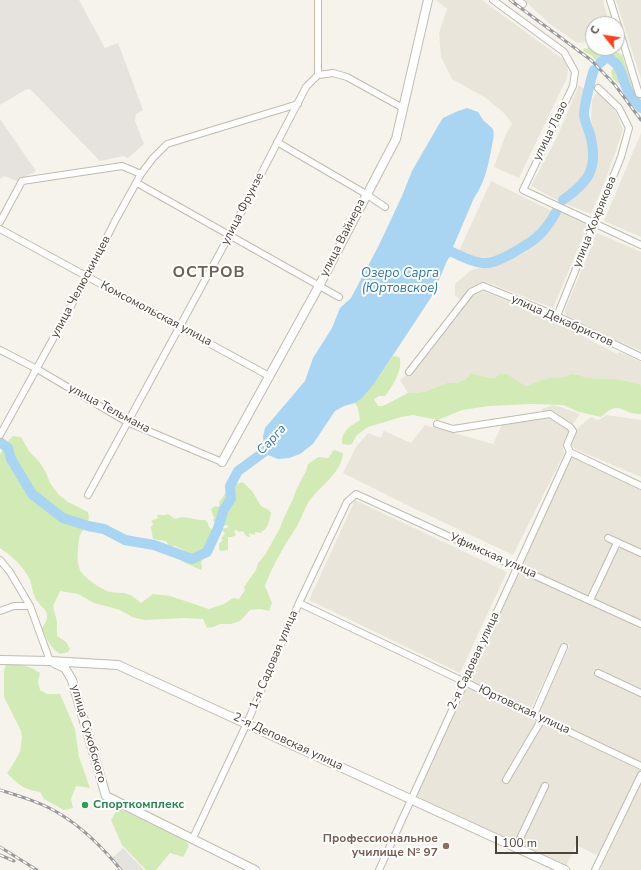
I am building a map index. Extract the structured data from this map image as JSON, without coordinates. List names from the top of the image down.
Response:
{
  "streets": {
    "street": [
      "улица Лазо",
      "улица Фрунзе",
      "улица Хохрякова",
      "улица Вайнера",
      "улица Челюскинцев",
      "Комсомольская улица",
      "улица Декабристов",
      "улица Тельмана",
      "Уфимская улица",
      "1-я Садовая улица",
      "2-я Садовая улица",
      "Юртовская улица",
      "улица Сухобского",
      "2-я Деповская улица"
    ]
  },
  "crossings": [
    ["улица Лазо", "улица Хохрякова"],
    ["улица Фрунзе", "улица Челюскинцев"],
    ["улица Фрунзе", "Комсомольская улица"],
    ["улица Фрунзе", "улица Тельмана"],
    ["улица Хохрякова", "улица Декабристов"],
    ["улица Вайнера", "Комсомольская улица"],
    ["улица Вайнера", "улица Тельмана"],
    ["улица Челюскинцев", "Комсомольская улица"],
    ["улица Челюскинцев", "улица Тельмана"],
    ["Уфимская улица", "1-я Садовая улица"],
    ["Уфимская улица", "2-я Садовая улица"],
    ["1-я Садовая улица", "Юртовская улица"],
    ["1-я Садовая улица", "улица Сухобского"],
    ["1-я Садовая улица", "2-я Деповская улица"],
    ["2-я Садовая улица", "Юртовская улица"],
    ["2-я Садовая улица", "2-я Деповская улица"],
    ["улица Сухобского", "2-я Деповская улица"]
  ],
  "districts": ["ОСТРОВ"],
  "water": ["Озеро Сарга (Юртовское)", "Сарга"],
  "places": ["Спорткомплекс", "Профессиональное училище № 97"],
  "scale_bar": "100 m",
  "north": "top left"
}
